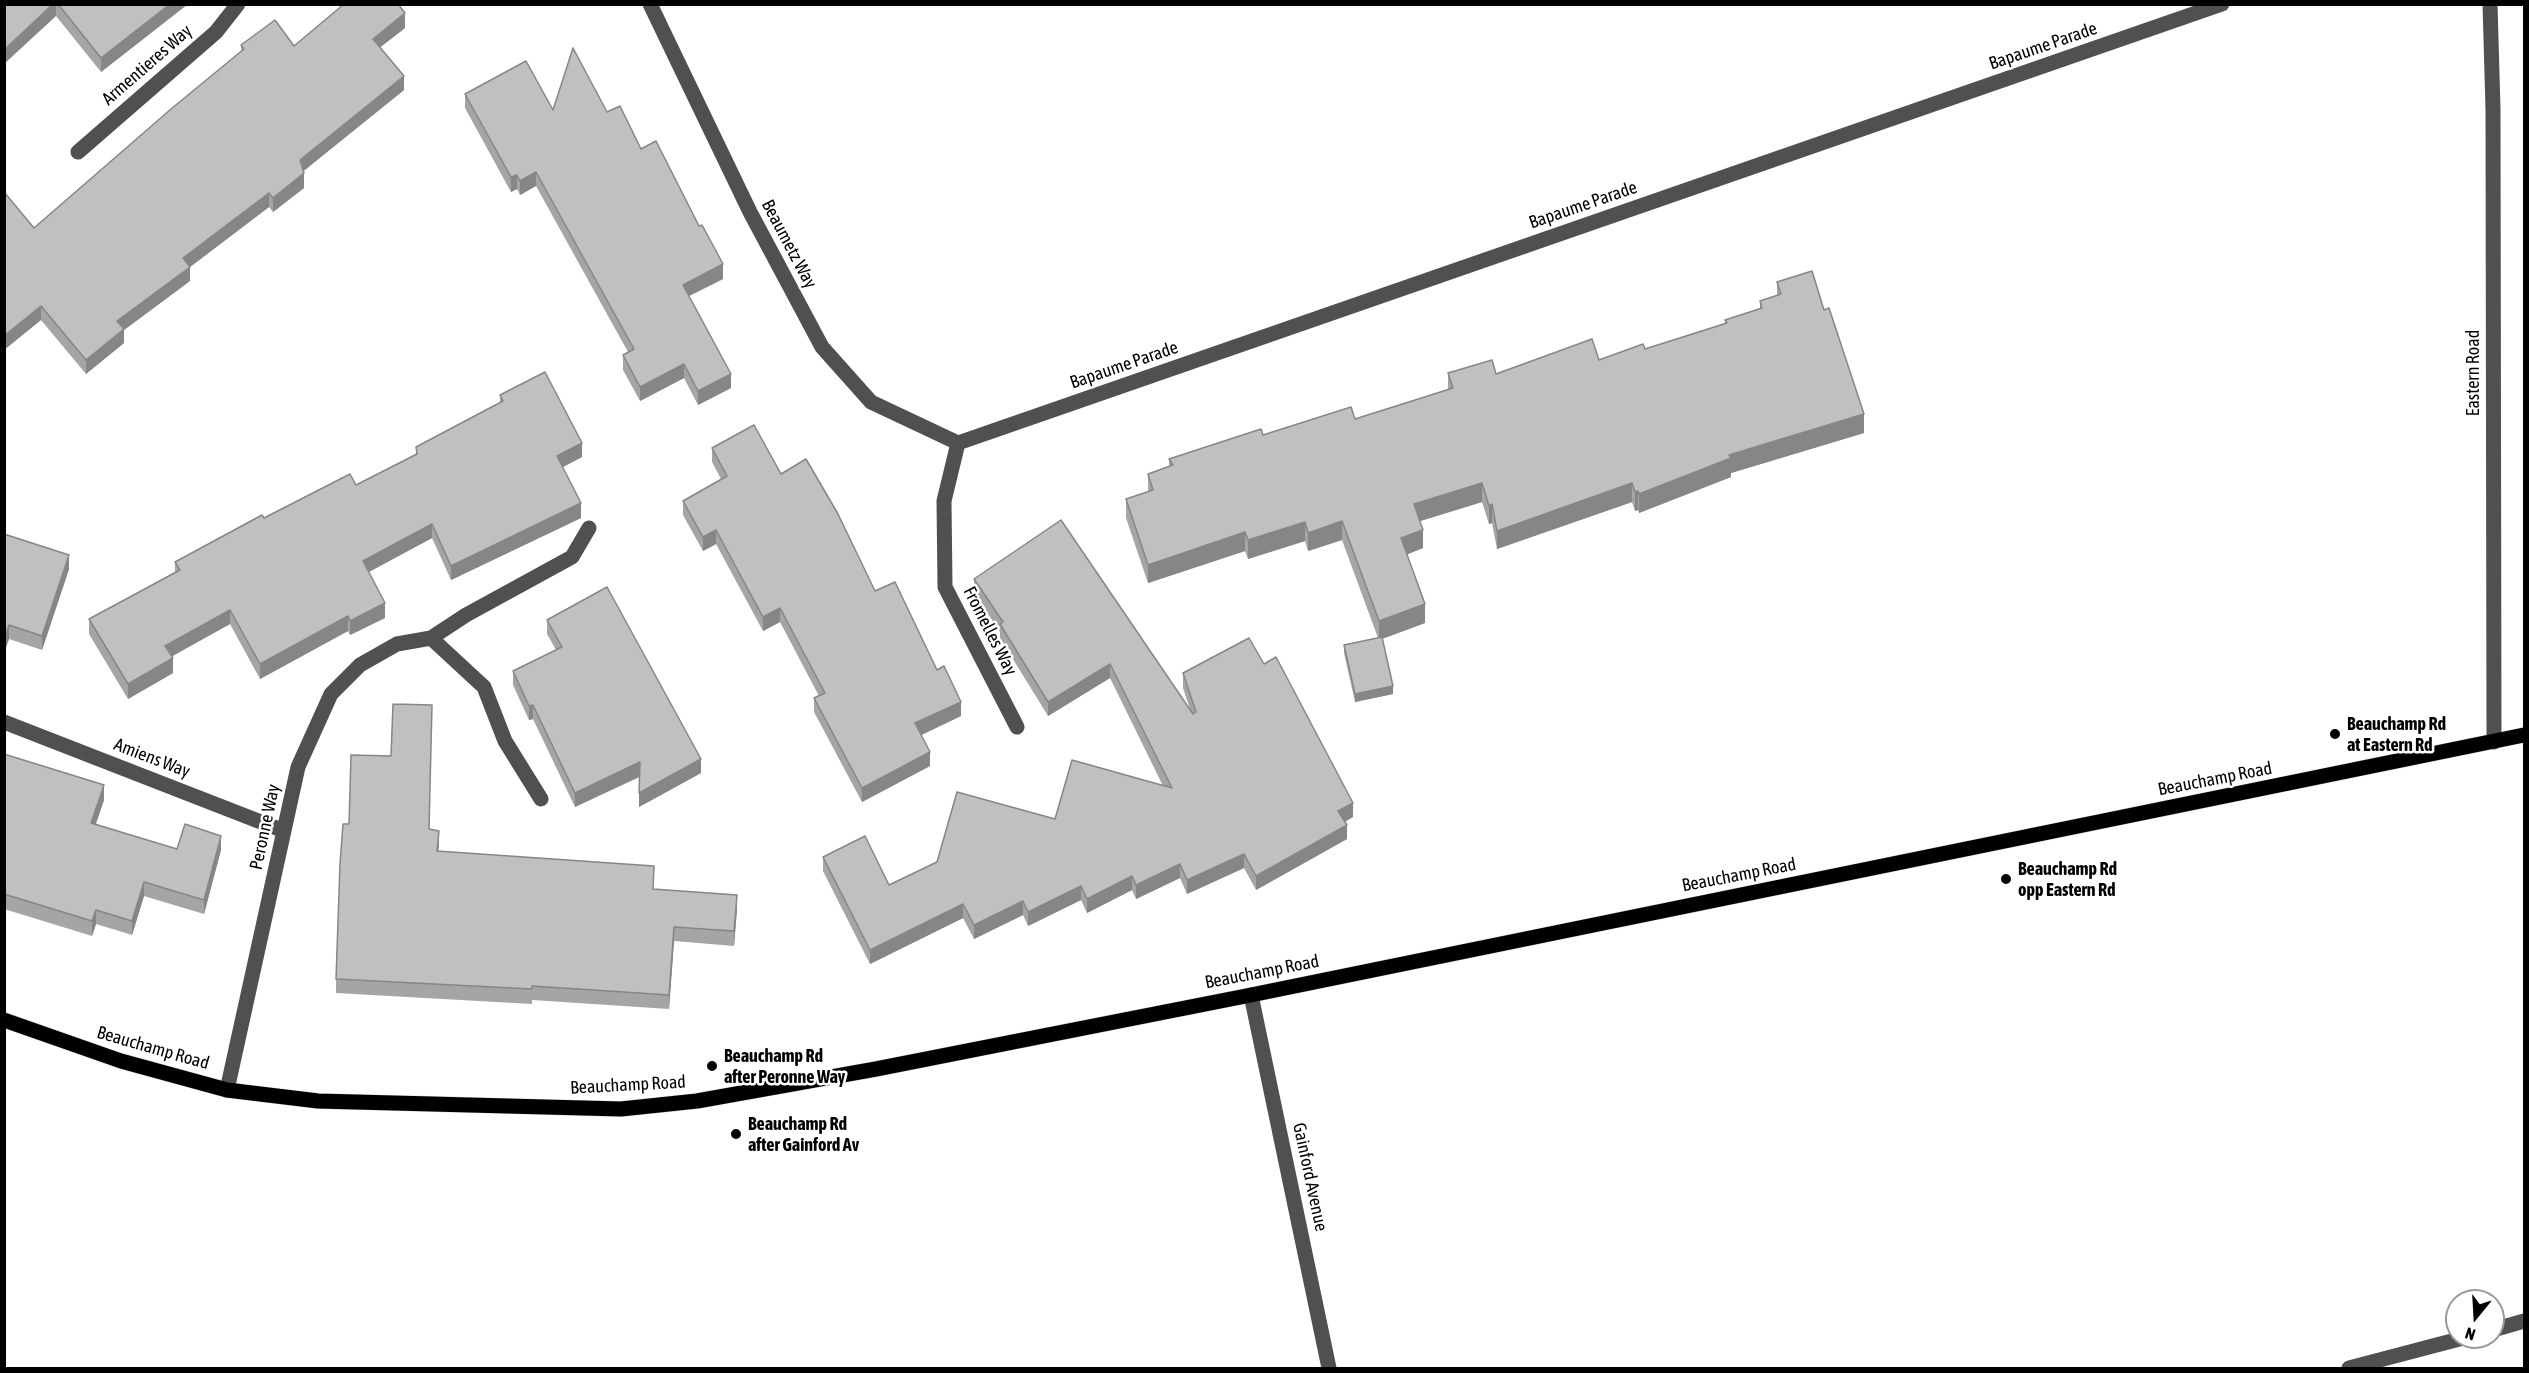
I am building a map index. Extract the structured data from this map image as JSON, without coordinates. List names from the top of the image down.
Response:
{
  "streets": {
    "main road": ["Beauchamp Road"],
    "street": [
      "Bapaume Parade",
      "Armentieres Way",
      "Beaumetz Way",
      "Eastern Road",
      "Fromelles Way",
      "Amiens Way",
      "Peronne Way",
      "Gainford Avenue"
    ]
  },
  "crossings": [
    ["Bapaume Parade", "Beaumetz Way"],
    ["Bapaume Parade", "Fromelles Way"],
    ["Beaumetz Way", "Fromelles Way"],
    ["Eastern Road", "Beauchamp Road"],
    ["Amiens Way", "Peronne Way"],
    ["Beauchamp Road", "Peronne Way"],
    ["Beauchamp Road", "Gainford Avenue"]
  ],
  "places": [
    "Beauchamp Rd at Eastern Rd",
    "Beauchamp Rd opp Eastern Rd",
    "Beauchamp Rd after Peronne Way",
    "Beauchamp Rd after Gainford Av"
  ],
  "north": "bottom"
}
